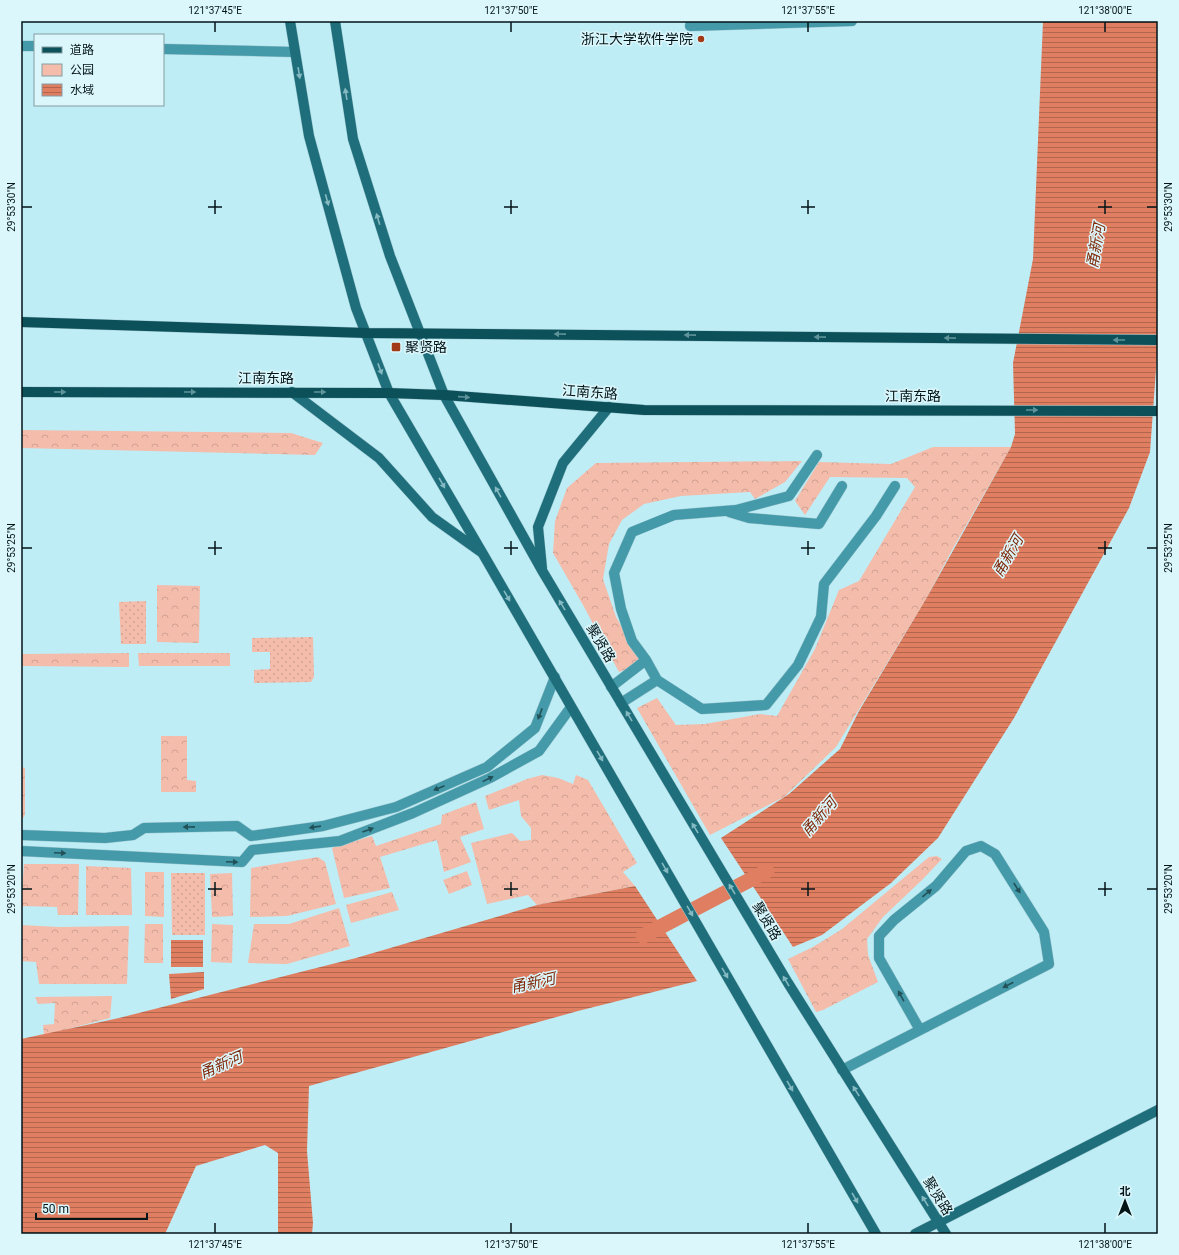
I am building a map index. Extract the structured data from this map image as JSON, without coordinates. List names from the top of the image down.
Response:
{
  "streets": {
    "main road": ["江南东路", "聚贤路"]
  },
  "crossings": [
    ["江南东路", "聚贤路"]
  ],
  "water": ["甬新河"],
  "places": {
    "other": ["浙江大学软件学院"],
    "transit": ["聚贤路"]
  },
  "legend": ["道路", "公园", "水域"],
  "scale_bar": "50 m",
  "north": "top",
  "coordinates": [
    "121°37'45\"E",
    "121°37'50\"E",
    "121°37'55\"E",
    "121°38'00\"E",
    "29°53'30\"N",
    "29°53'25\"N",
    "29°53'20\"N"
  ]
}
